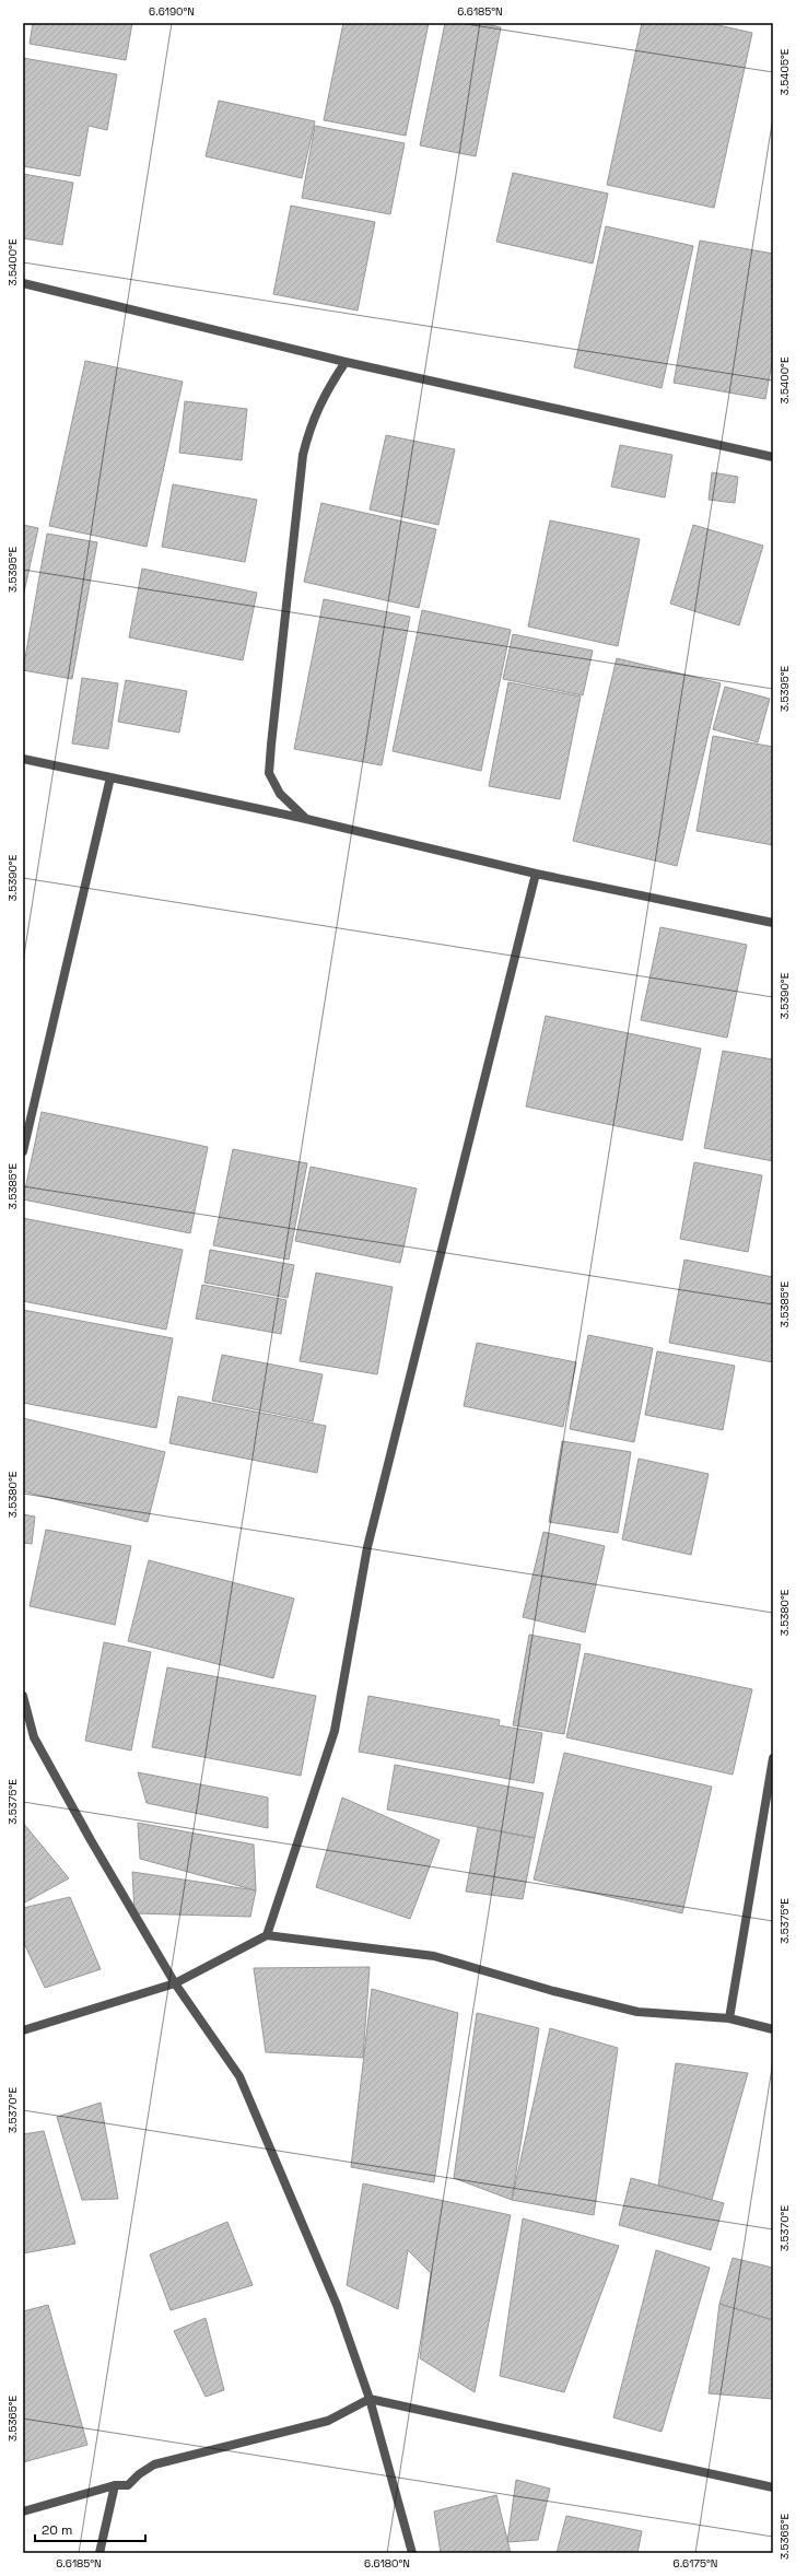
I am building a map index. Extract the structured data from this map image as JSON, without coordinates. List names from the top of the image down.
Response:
{
  "scale_bar": "20 m",
  "coordinates": [
    "6.6190°N",
    "6.6185°N",
    "3.5405°E",
    "3.5400°E",
    "3.5395°E",
    "3.5390°E",
    "3.5385°E",
    "3.5380°E",
    "3.5375°E",
    "3.5370°E",
    "3.5365°E",
    "6.6180°N",
    "6.6175°N"
  ]
}
